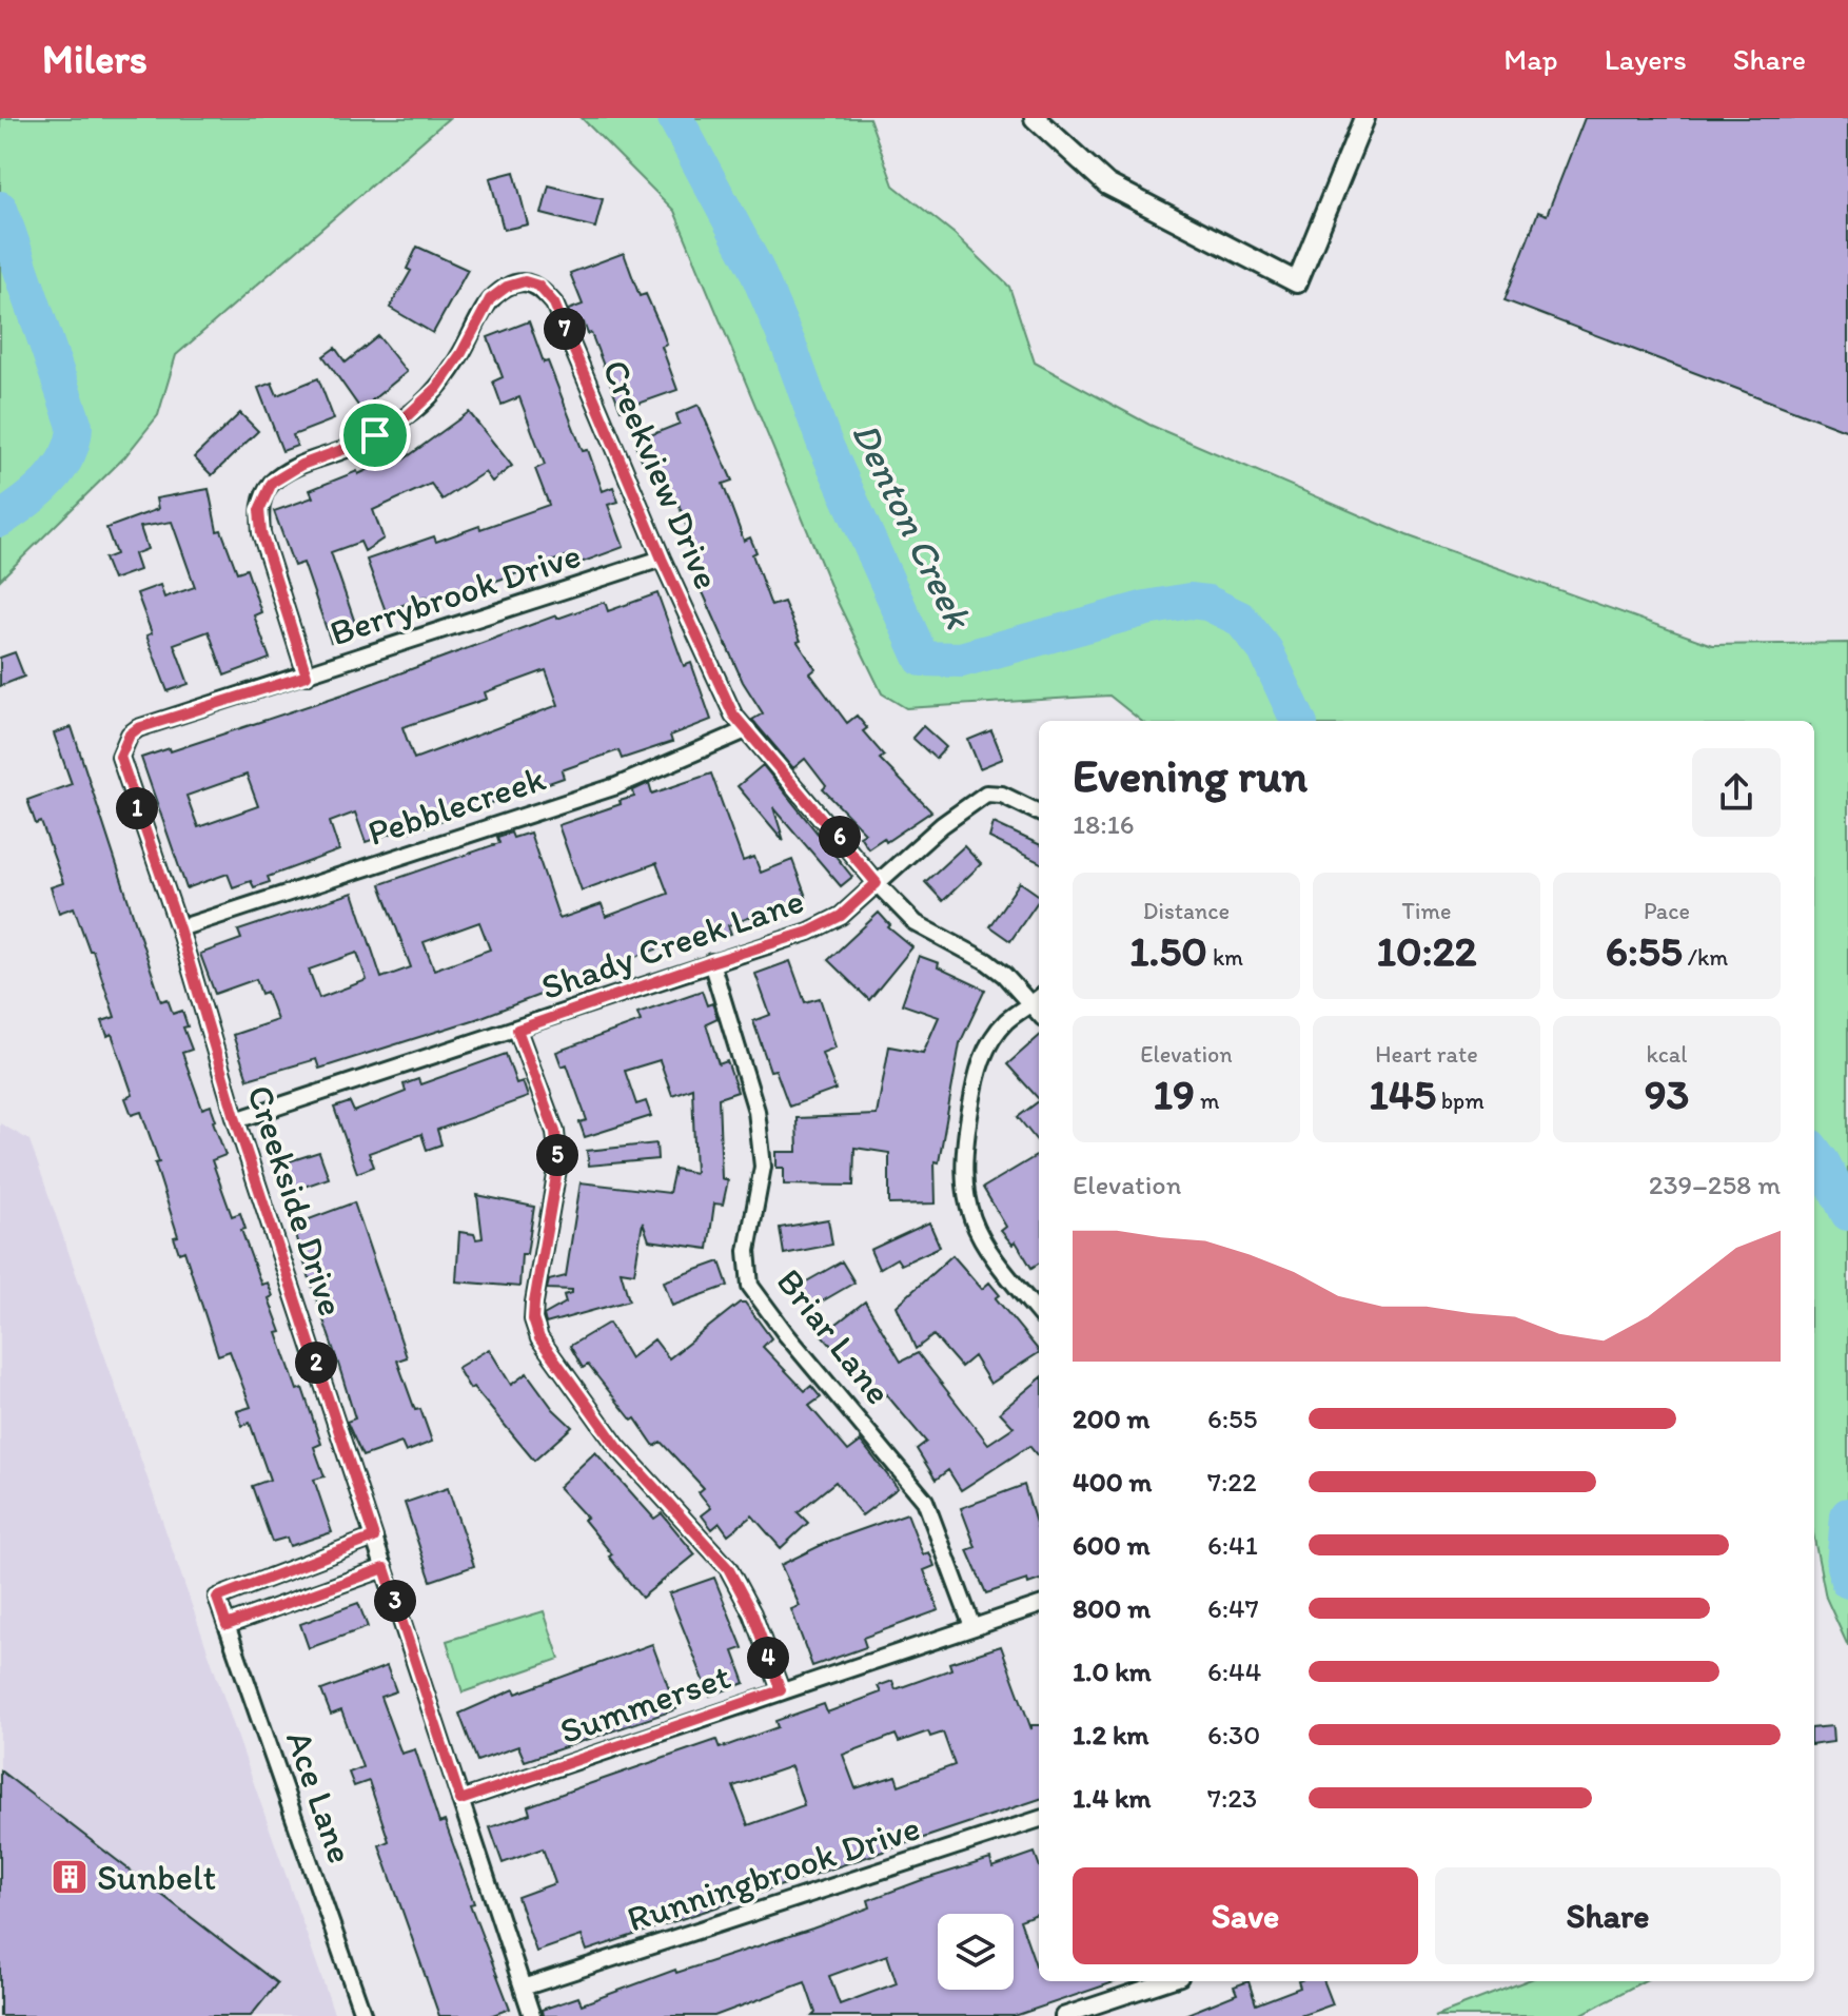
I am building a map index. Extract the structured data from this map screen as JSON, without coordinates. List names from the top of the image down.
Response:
{
  "streets": {
    "street": [
      "Creekview Drive",
      "Berrybrook Drive",
      "Pebblecreek",
      "Shady Creek Lane",
      "Creekside Drive",
      "Briar Lane",
      "Summerset",
      "Ace Lane",
      "Runningbrook Drive"
    ]
  },
  "crossings": [
    ["Creekview Drive", "Berrybrook Drive"],
    ["Creekview Drive", "Pebblecreek"],
    ["Creekview Drive", "Shady Creek Lane"],
    ["Berrybrook Drive", "Pebblecreek"],
    ["Berrybrook Drive", "Creekside Drive"],
    ["Pebblecreek", "Creekside Drive"],
    ["Shady Creek Lane", "Creekside Drive"],
    ["Shady Creek Lane", "Briar Lane"],
    ["Creekside Drive", "Summerset"],
    ["Creekside Drive", "Ace Lane"],
    ["Creekside Drive", "Runningbrook Drive"],
    ["Briar Lane", "Summerset"]
  ],
  "water": ["Denton Creek"],
  "places": {
    "building": ["Sunbelt"]
  },
  "page": {
    "header": "Milers",
    "nav": ["Map", "Layers", "Share"],
    "pins": [
      "7",
      "1",
      "6",
      "5",
      "2",
      "3",
      "4"
    ],
    "heading": ["Evening run", "18:16"],
    "stats": [
      ["Distance", "1.50 km"],
      ["Time", "10:22"],
      ["Pace", "6:55 /km"],
      ["Elevation", "19 m"],
      ["Heart rate", "145 bpm"],
      ["kcal", "93"]
    ],
    "chart": ["Elevation", "239–258 m"],
    "list": [
      {
        "name": "200 m",
        "note": "6:55"
      },
      {
        "name": "400 m",
        "note": "7:22"
      },
      {
        "name": "600 m",
        "note": "6:41"
      },
      {
        "name": "800 m",
        "note": "6:47"
      },
      {
        "name": "1.0 km",
        "note": "6:44"
      },
      {
        "name": "1.2 km",
        "note": "6:30"
      },
      {
        "name": "1.4 km",
        "note": "7:23"
      }
    ],
    "buttons": ["Save", "Share"]
  }
}
